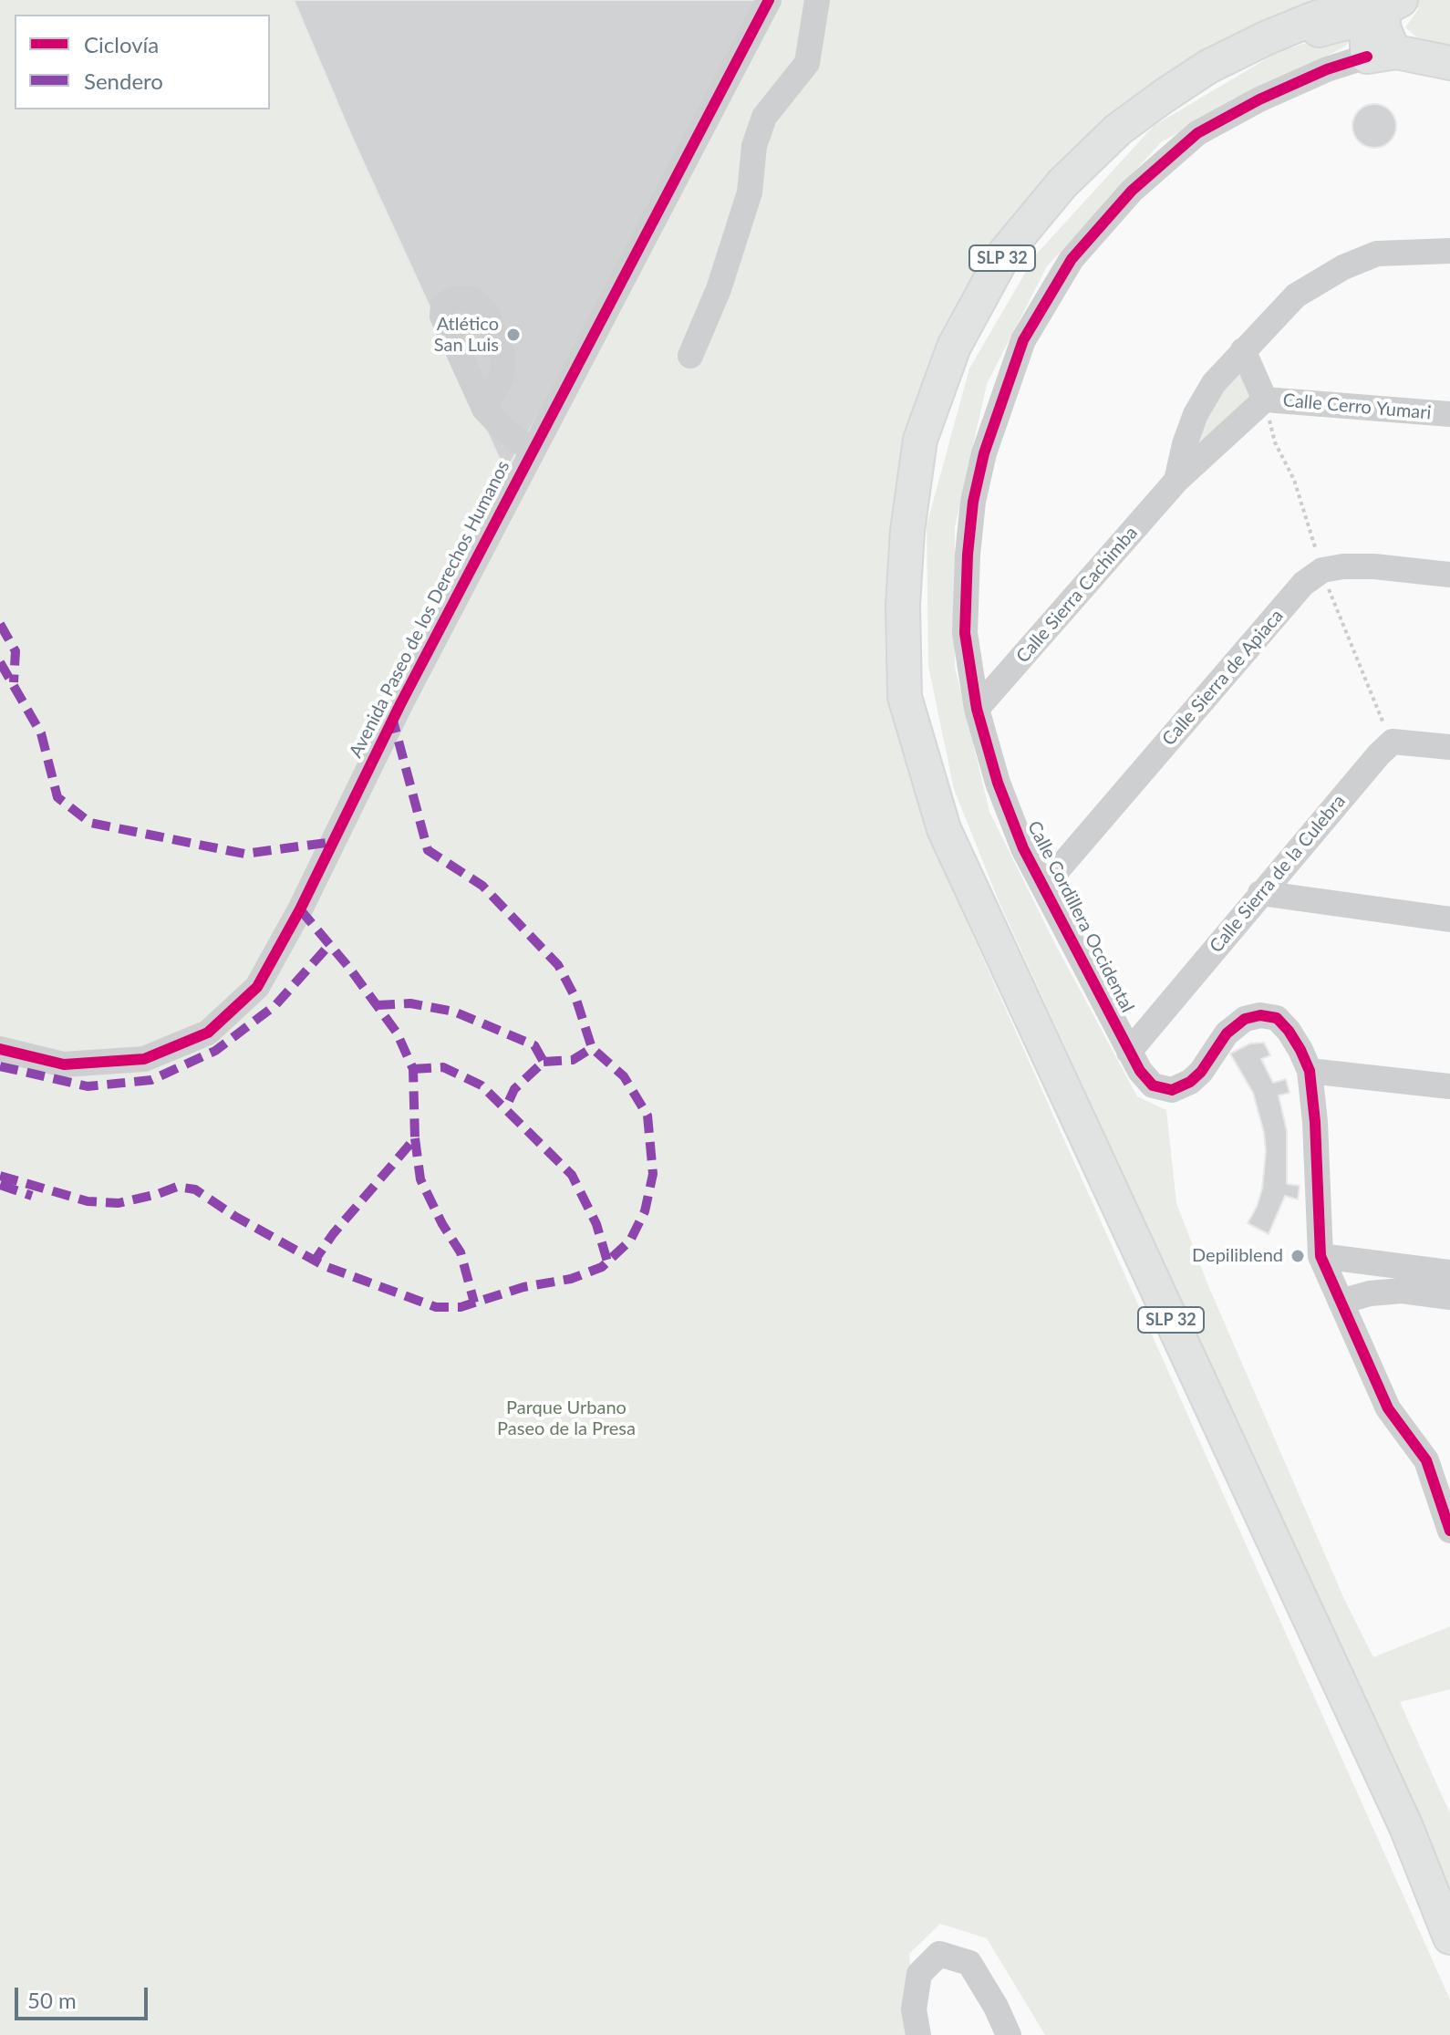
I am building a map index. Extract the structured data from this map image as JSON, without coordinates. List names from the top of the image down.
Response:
{
  "streets": {
    "main road": ["SLP 32", "Calle Cordillera Occidental"],
    "street": [
      "Calle Cerro Yumari",
      "Calle Sierra Cachimba",
      "Avenida Paseo de los Derechos Humanos",
      "Calle Sierra de Apiaca",
      "Calle Sierra de la Culebra"
    ]
  },
  "crossings": [
    ["Calle Cerro Yumari", "Calle Sierra Cachimba"],
    ["Calle Sierra Cachimba", "Calle Cordillera Occidental"],
    ["Calle Sierra de Apiaca", "Calle Cordillera Occidental"],
    ["Calle Sierra de la Culebra", "Calle Cordillera Occidental"]
  ],
  "parks": ["Parque Urbano Paseo de la Presa"],
  "places": ["Atlético San Luis", "Depiliblend"],
  "legend": ["Ciclovía", "Sendero"],
  "scale_bar": "50 m"
}
